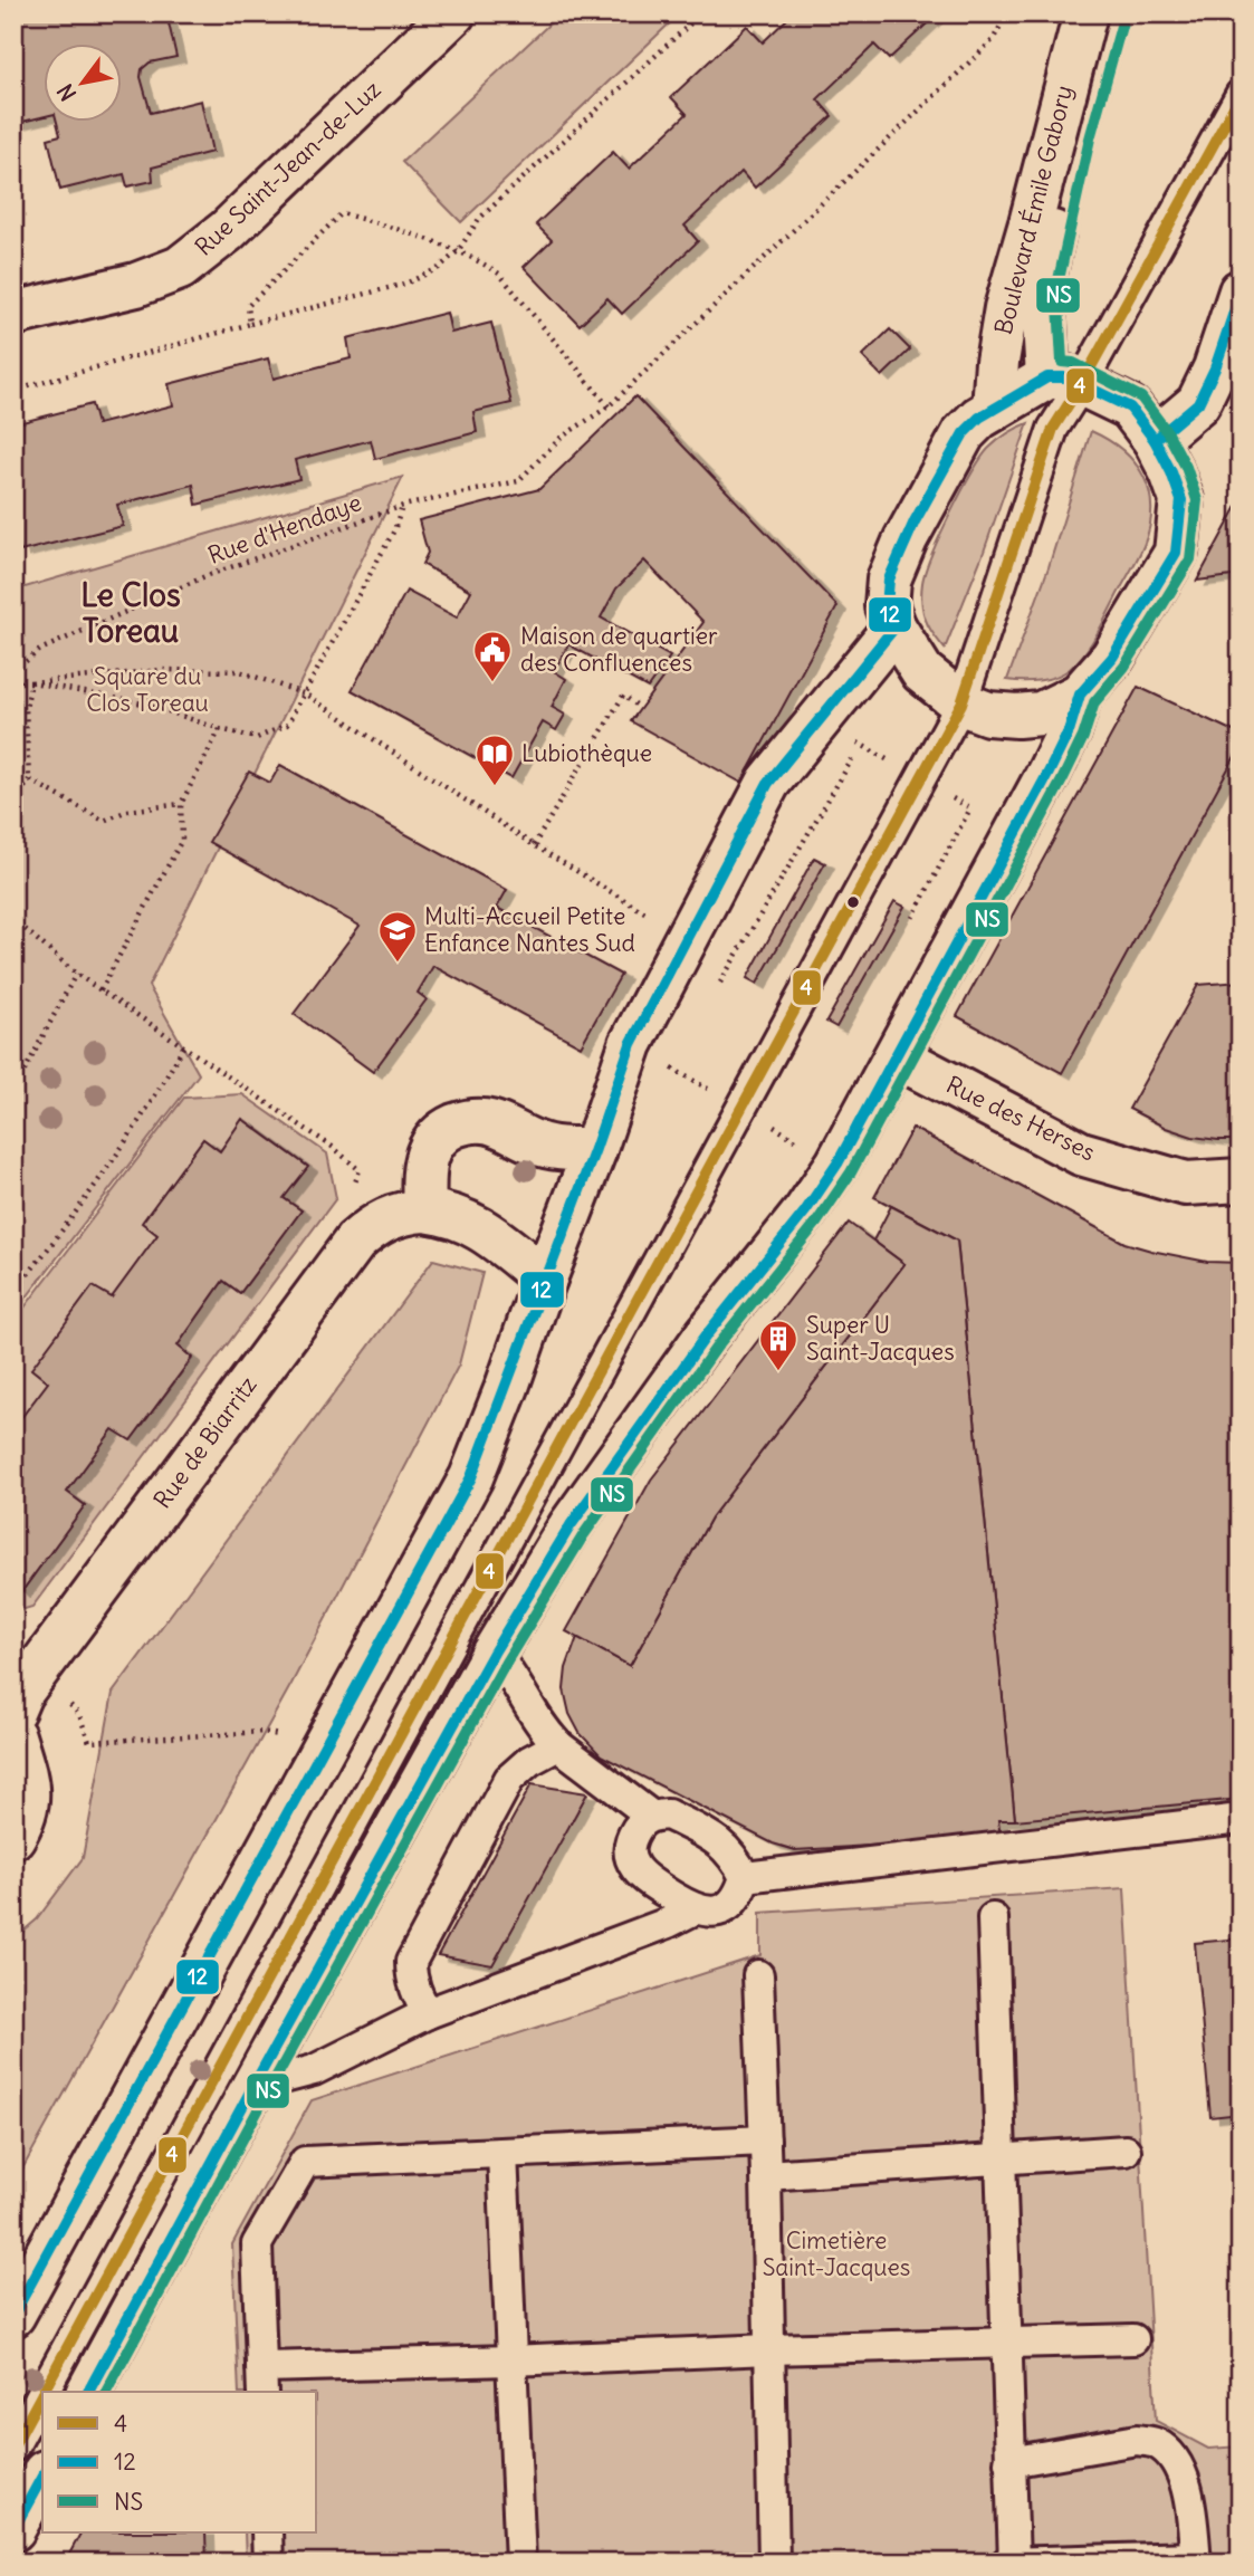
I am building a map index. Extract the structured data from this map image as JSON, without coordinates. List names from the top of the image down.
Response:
{
  "streets": {
    "main road": [
      "Rue Saint-Jean-de-Luz",
      "Boulevard Émile Gabory",
      "Rue des Herses",
      "Rue de Biarritz"
    ],
    "path": ["Rue d'Hendaye"]
  },
  "districts": ["Le Clos Toreau"],
  "parks": ["Square du Clos Toreau", "Cimetière Saint-Jacques"],
  "places": {
    "public building": ["Maison de quartier des Confluences"],
    "library": ["Lubiothèque"],
    "school or university": ["Multi-Accueil Petite Enfance Nantes Sud"],
    "building": ["Super U Saint-Jacques"]
  },
  "lines": ["transit line NS", "transit line 4", "transit line 12"],
  "legend": ["4", "12", "NS"],
  "north": "bottom left"
}
